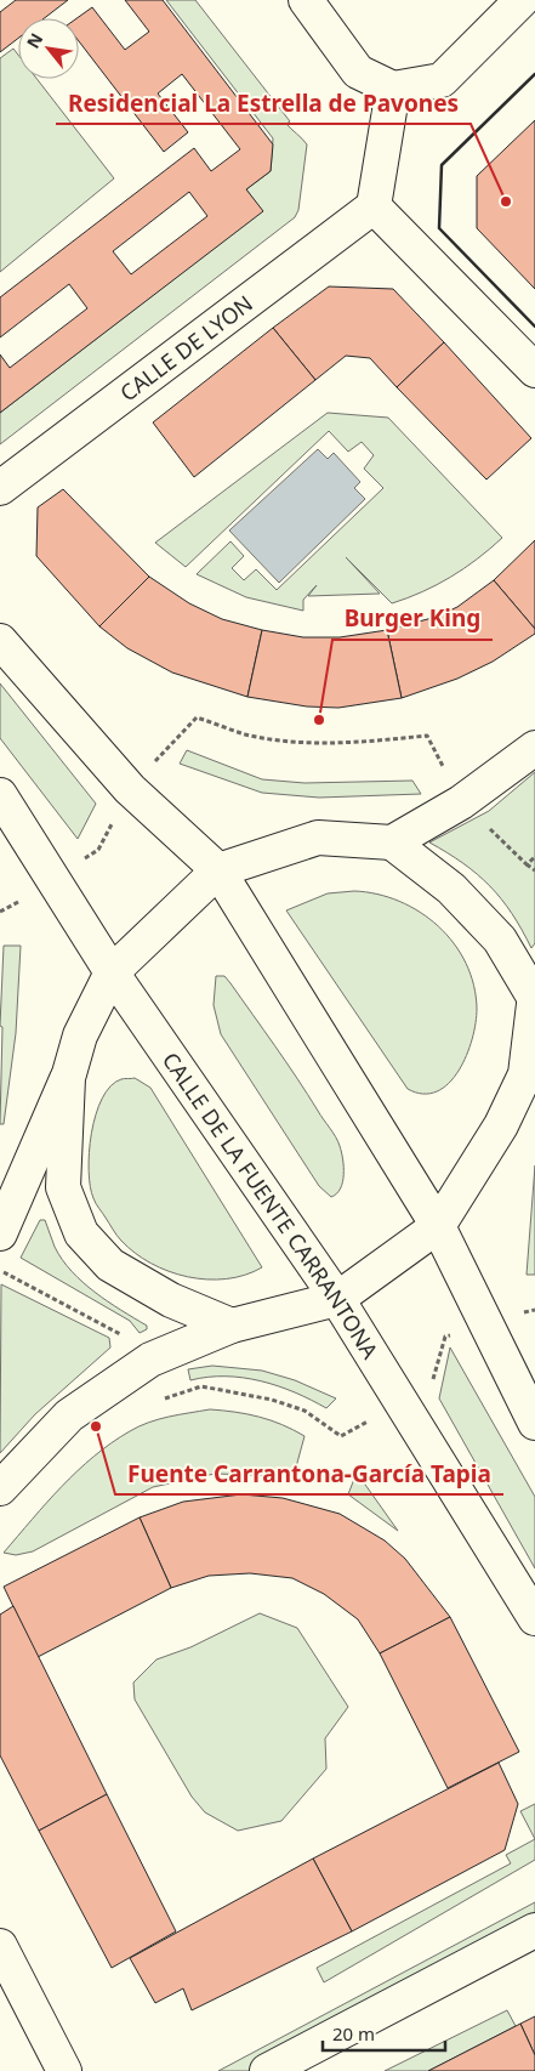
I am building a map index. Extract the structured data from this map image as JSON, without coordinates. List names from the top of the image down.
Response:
{
  "streets": {
    "main road": ["CALLE DE LYON", "CALLE DE LA FUENTE CARRANTONA"]
  },
  "places": ["Residencial La Estrella de Pavones", "Burger King", "Fuente Carrantona-García Tapia"],
  "scale_bar": "20 m",
  "north": "top left"
}
